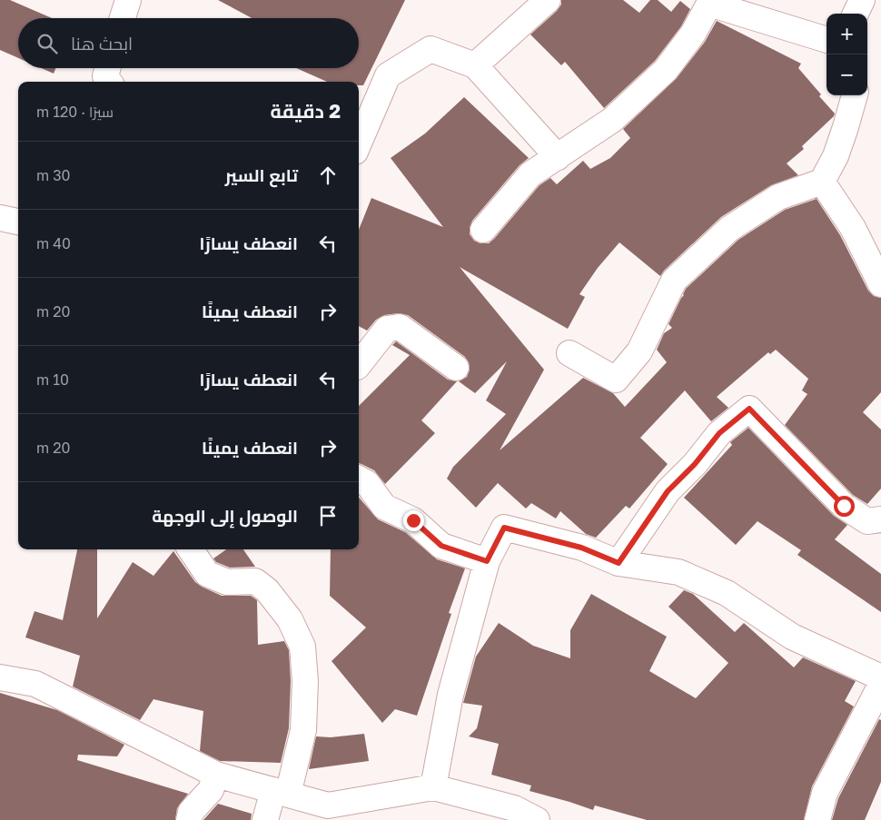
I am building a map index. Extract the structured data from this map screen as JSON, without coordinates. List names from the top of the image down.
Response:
{
  "page": {
    "map_buttons": ["+", "−"],
    "search": "ابحث هنا",
    "heading": ["2 دقيقة", "سيرًا · 120 m"],
    "list": [
      ["تابع السير", "30 m"],
      ["انعطف يسارًا", "40 m"],
      ["انعطف يمينًا", "20 m"],
      ["انعطف يسارًا", "10 m"],
      ["انعطف يمينًا", "20 m"],
      "الوصول إلى الوجهة"
    ]
  }
}
